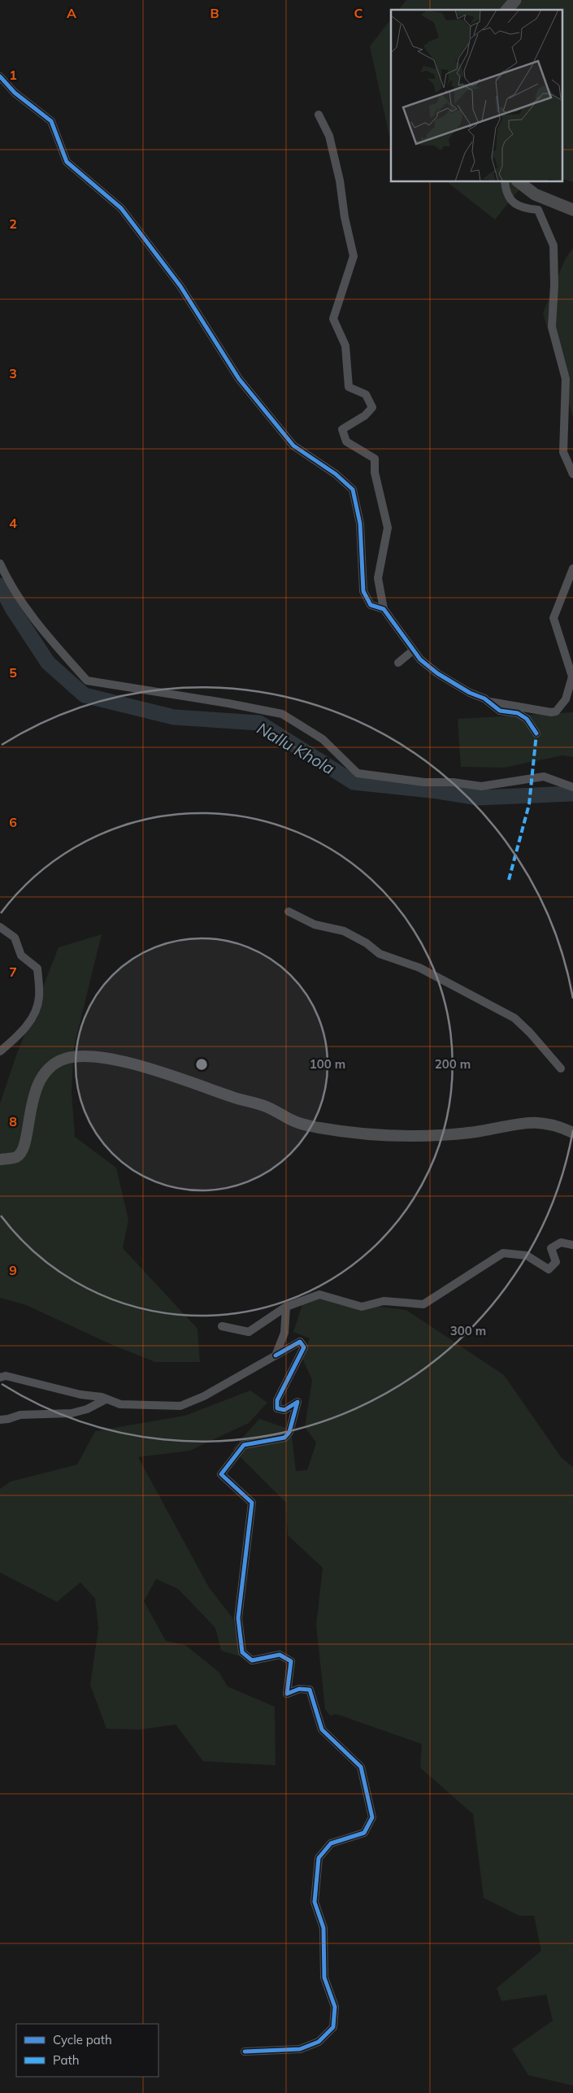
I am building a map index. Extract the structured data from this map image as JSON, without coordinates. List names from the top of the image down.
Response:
{
  "water": ["Nallu Khola"],
  "legend": ["Cycle path", "Path"],
  "grid": {
    "columns": ["A", "B", "C"],
    "rows": [
      "1",
      "2",
      "3",
      "4",
      "5",
      "6",
      "7",
      "8",
      "9"
    ]
  },
  "rings": ["100 m", "200 m", "300 m"]
}
